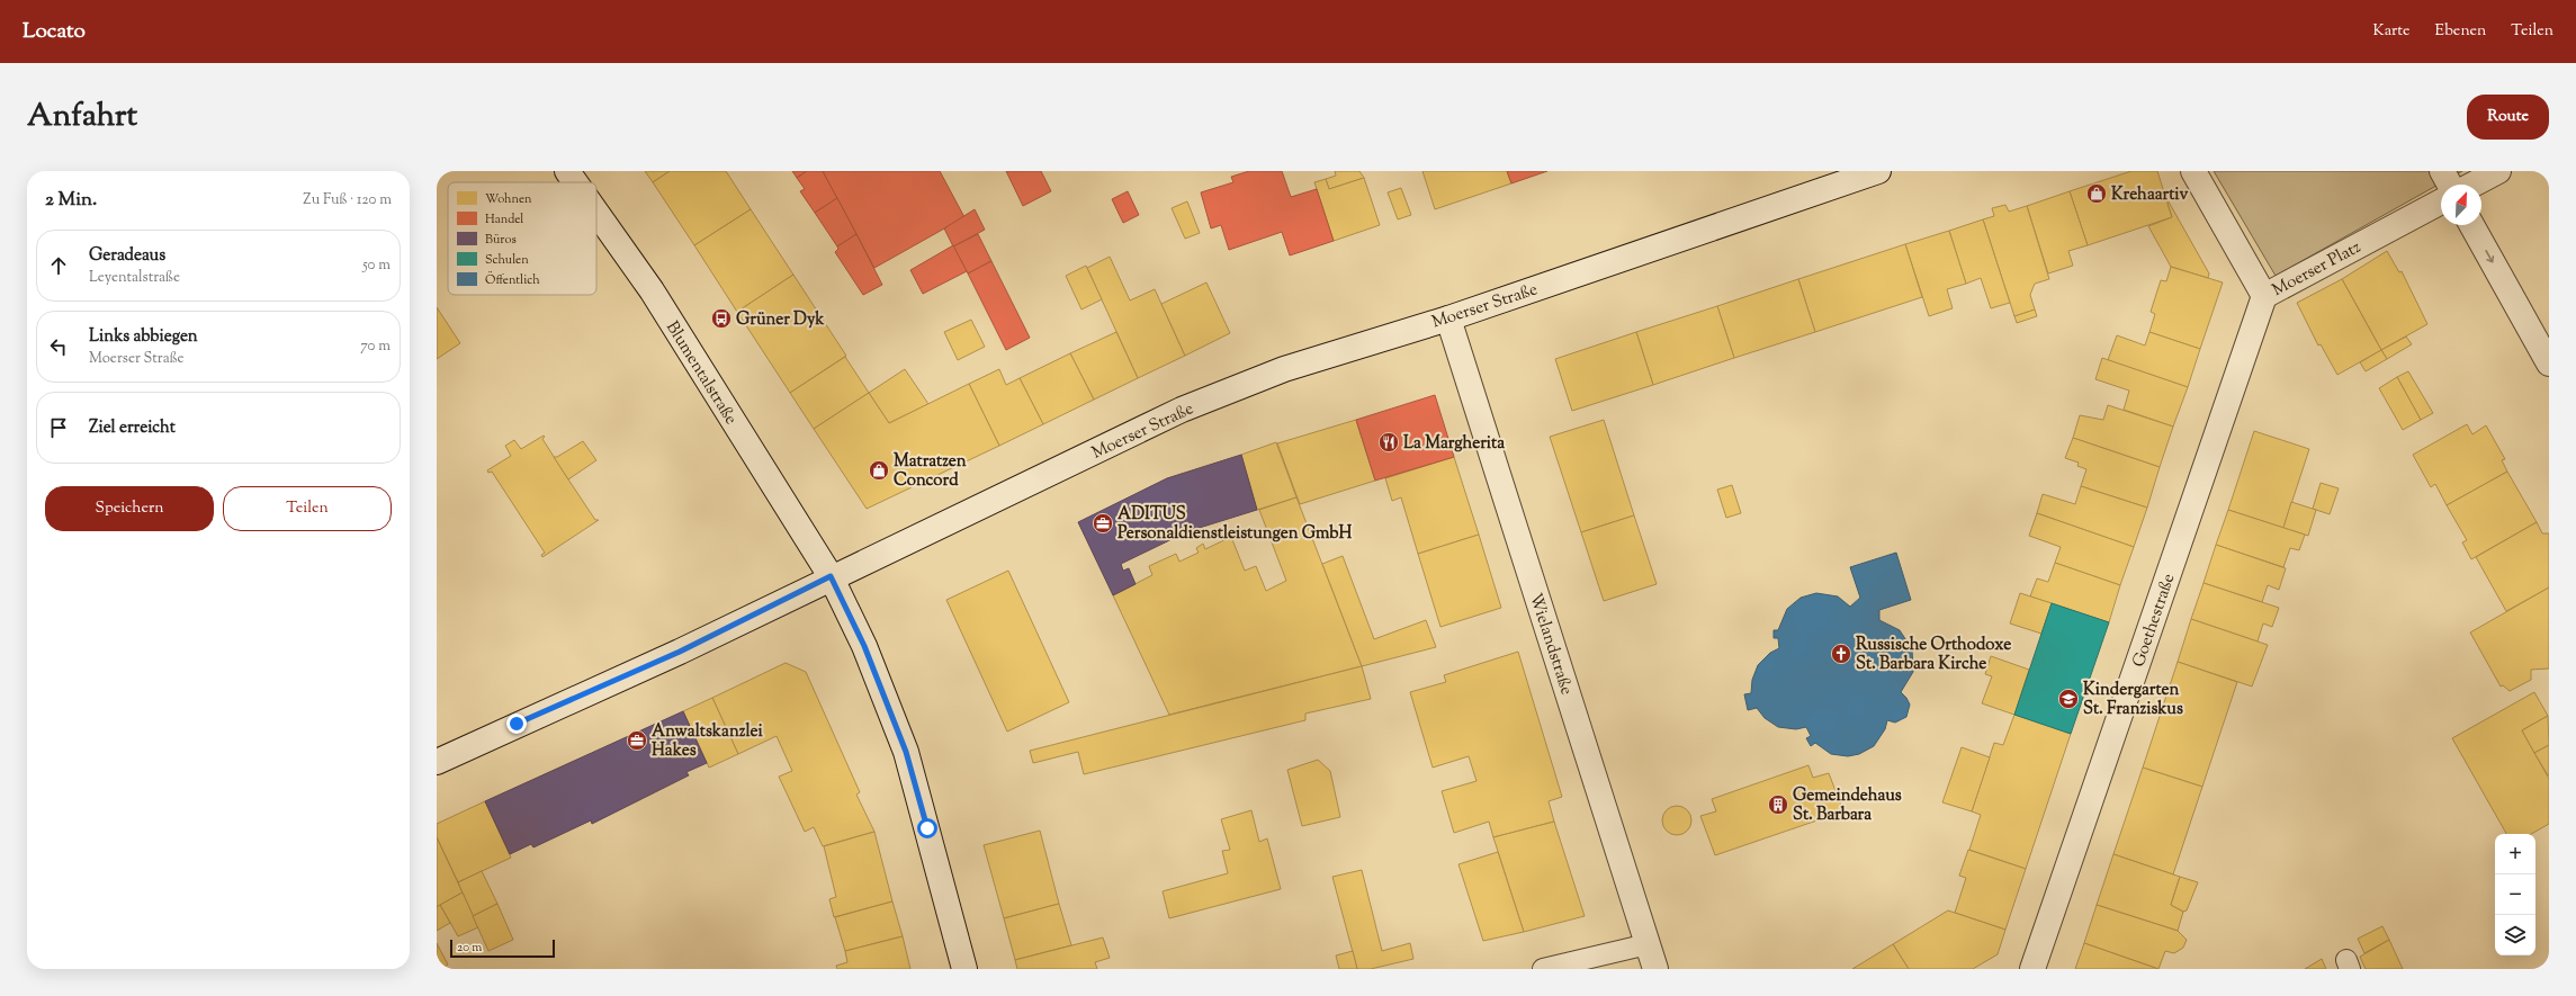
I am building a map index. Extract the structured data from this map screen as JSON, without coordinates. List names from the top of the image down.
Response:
{
  "streets": {
    "street": [
      "Moerser Platz",
      "Moerser Straße",
      "Blumentalstraße",
      "Goethestraße",
      "Wielandstraße"
    ]
  },
  "crossings": [
    ["Moerser Platz", "Goethestraße"],
    ["Moerser Straße", "Blumentalstraße"],
    ["Moerser Straße", "Wielandstraße"]
  ],
  "places": {
    "shop": ["Krehaartiv", "Matratzen Concord"],
    "bus stop": ["Grüner Dyk"],
    "restaurant": ["La Margherita"],
    "office": ["ADITUS Personaldienstleistungen GmbH", "Anwaltskanzlei Hakes"],
    "church": ["Russische Orthodoxe St. Barbara Kirche"],
    "school or university": ["Kindergarten St. Franziskus"],
    "building": ["Gemeindehaus St. Barbara"]
  },
  "legend": [
    "Wohnen",
    "Handel",
    "Büros",
    "Schulen",
    "Öffentlich"
  ],
  "scale_bar": "20 m",
  "north": "top right",
  "page": {
    "header": "Locato",
    "nav": ["Karte", "Ebenen", "Teilen"],
    "title": "Anfahrt",
    "buttons": [
      "Route",
      ["Speichern", "Teilen"]
    ],
    "heading": ["2 Min.", "Zu Fuß · 120 m"],
    "list": [
      ["Geradeaus", "Leyentalstraße", "50 m"],
      ["Links abbiegen", "Moerser Straße", "70 m"],
      "Ziel erreicht"
    ],
    "map_buttons": ["+", "−"],
    "scale": "20 m"
  }
}
